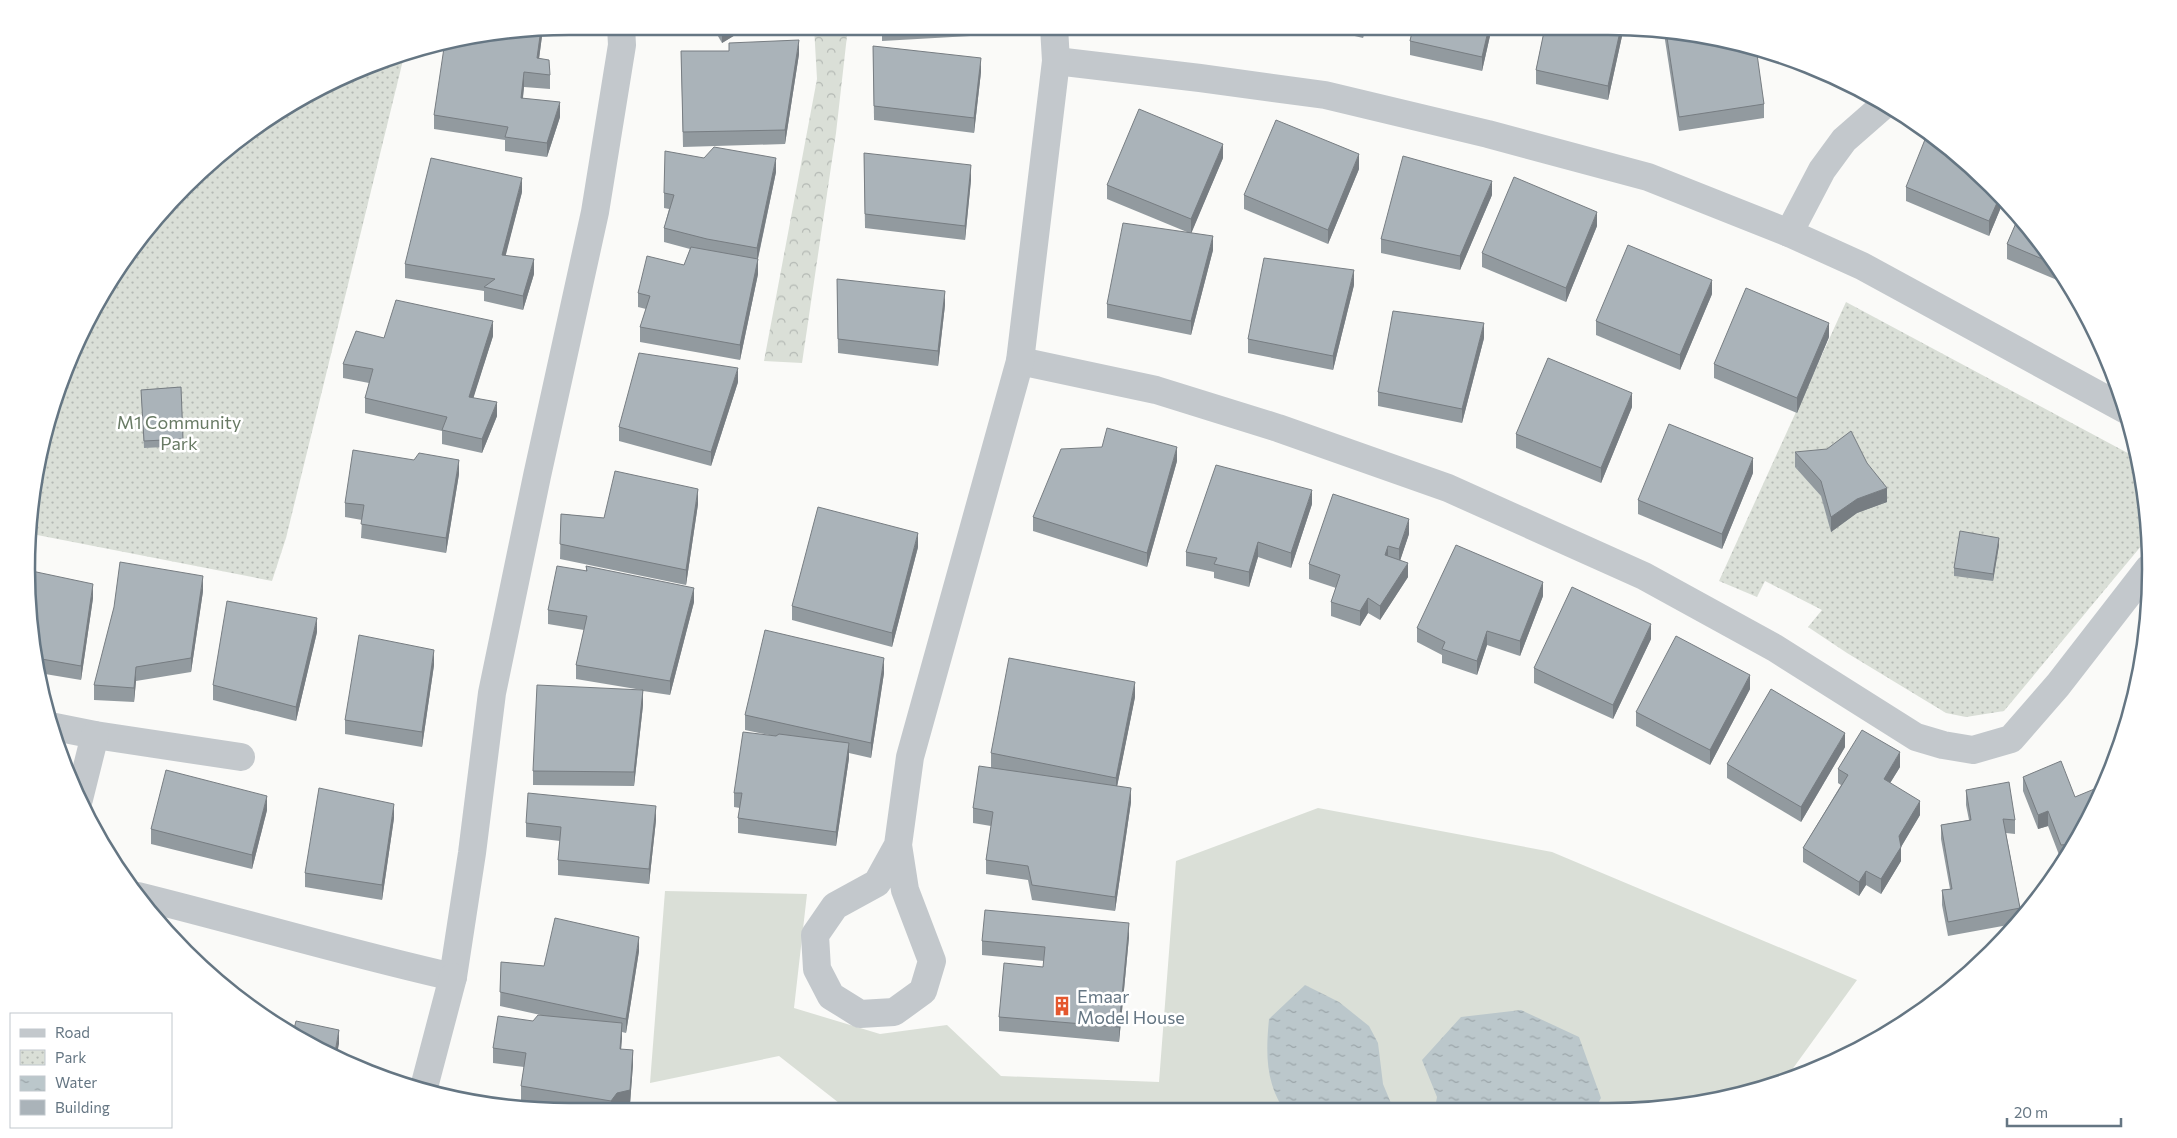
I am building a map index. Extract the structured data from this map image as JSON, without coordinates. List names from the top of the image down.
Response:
{
  "parks": ["M1 Community Park"],
  "places": {
    "building": ["Emaar Model House"]
  },
  "legend": [
    "Road",
    "Park",
    "Water",
    "Building"
  ],
  "scale_bar": "20 m"
}
